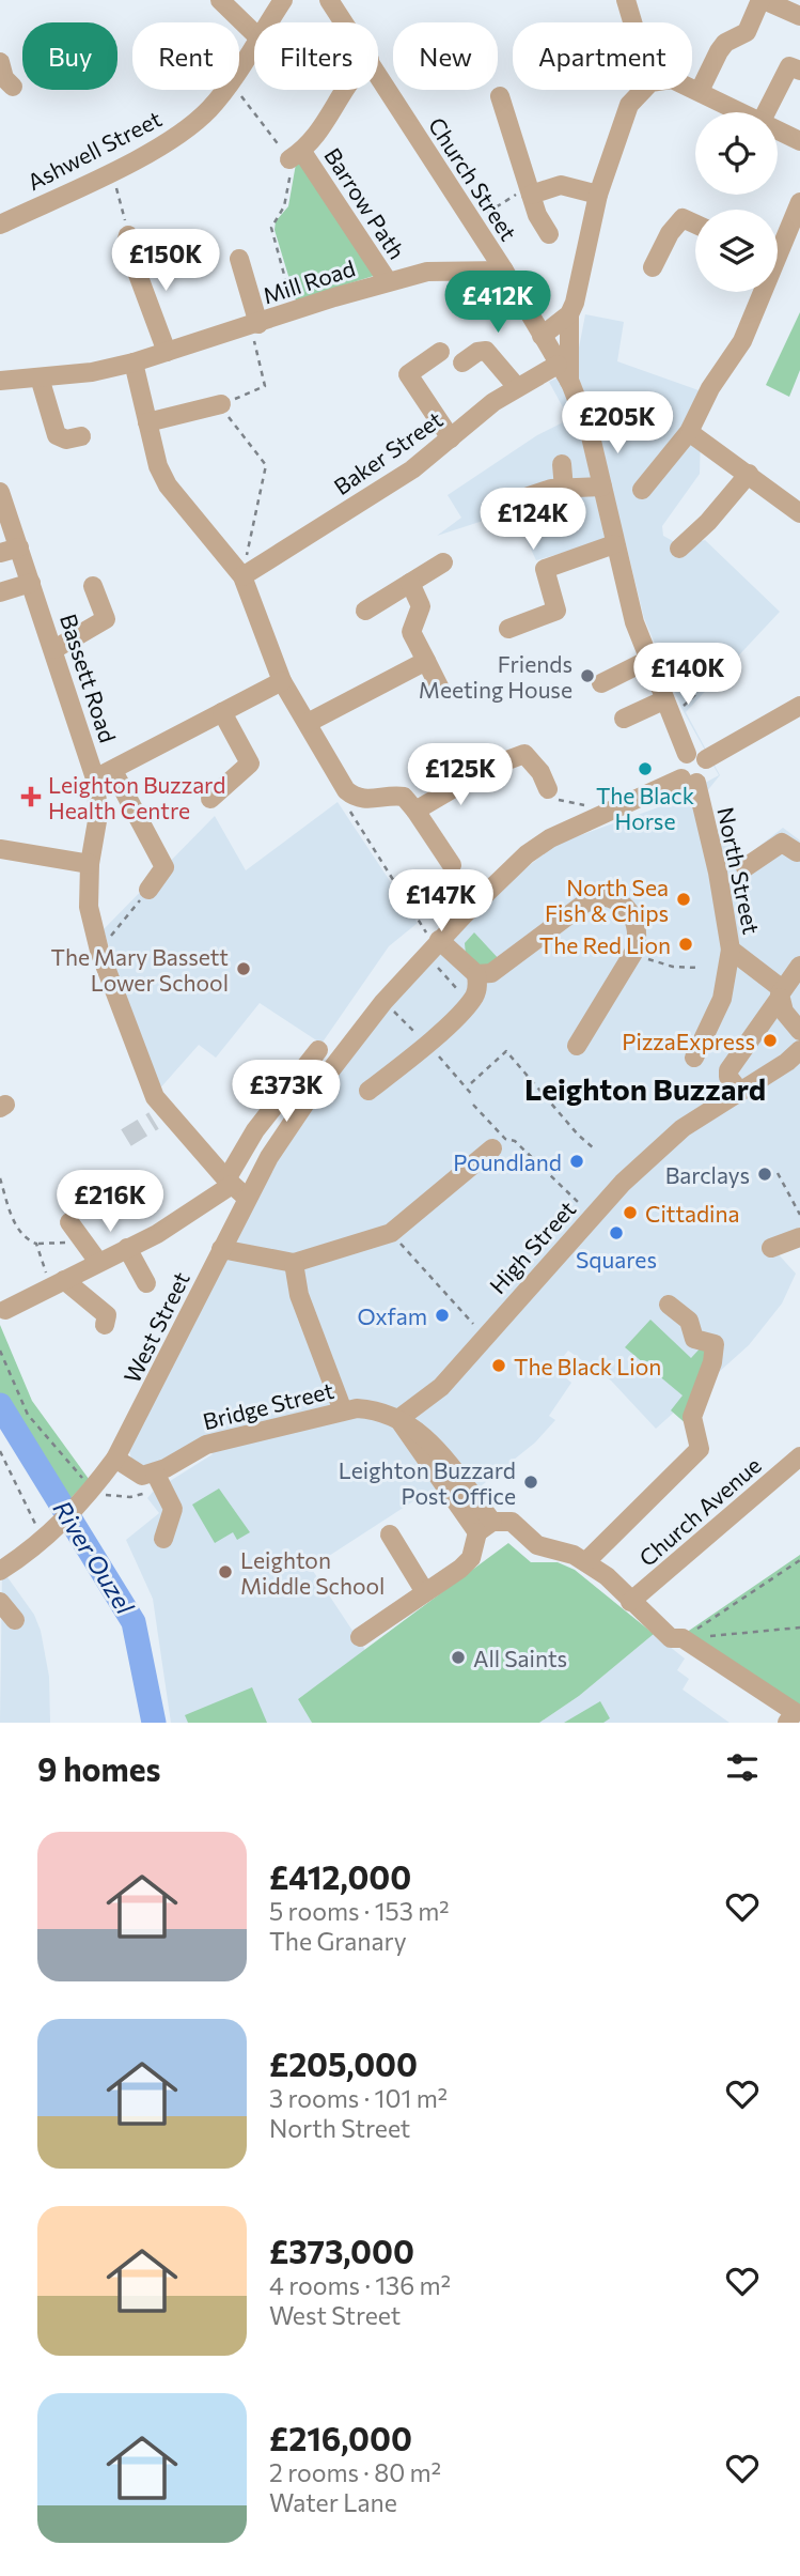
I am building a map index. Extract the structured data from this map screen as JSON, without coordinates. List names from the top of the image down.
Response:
{
  "streets": {
    "street": [
      "Ashwell Street",
      "Church Street",
      "Barrow Path",
      "Mill Road",
      "Baker Street",
      "Bassett Road",
      "North Street",
      "High Street",
      "West Street",
      "Bridge Street",
      "Church Avenue"
    ]
  },
  "crossings": [
    ["Church Street", "Mill Road"],
    ["Barrow Path", "Mill Road"],
    ["Bassett Road", "West Street"],
    ["North Street", "West Street"],
    ["High Street", "Bridge Street"]
  ],
  "districts": ["Leighton Buzzard"],
  "water": ["River Ouzel"],
  "places": {
    "other": [
      "Friends Meeting House",
      "The Black Horse",
      "North Sea Fish & Chips",
      "The Red Lion",
      "The Mary Bassett Lower School",
      "PizzaExpress",
      "Poundland",
      "Barclays",
      "Cittadina",
      "Squares",
      "Oxfam",
      "The Black Lion",
      "Leighton Buzzard Post Office",
      "Leighton Middle School",
      "All Saints"
    ],
    "health": ["Leighton Buzzard Health Centre"]
  },
  "page": {
    "chip": [
      "Buy",
      "Rent",
      "Filters",
      "New",
      "Apartment"
    ],
    "price": [
      "£150K",
      "£412K",
      "£205K",
      "£124K",
      "£140K",
      "£125K",
      "£147K",
      "£373K",
      "£216K"
    ],
    "heading": "9 homes",
    "list": [
      {
        "name": "£412,000",
        "note": "5 rooms · 153 m² · The Granary"
      },
      {
        "name": "£205,000",
        "note": "3 rooms · 101 m² · North Street"
      },
      {
        "name": "£373,000",
        "note": "4 rooms · 136 m² · West Street"
      },
      {
        "name": "£216,000",
        "note": "2 rooms · 80 m² · Water Lane"
      }
    ]
  }
}
